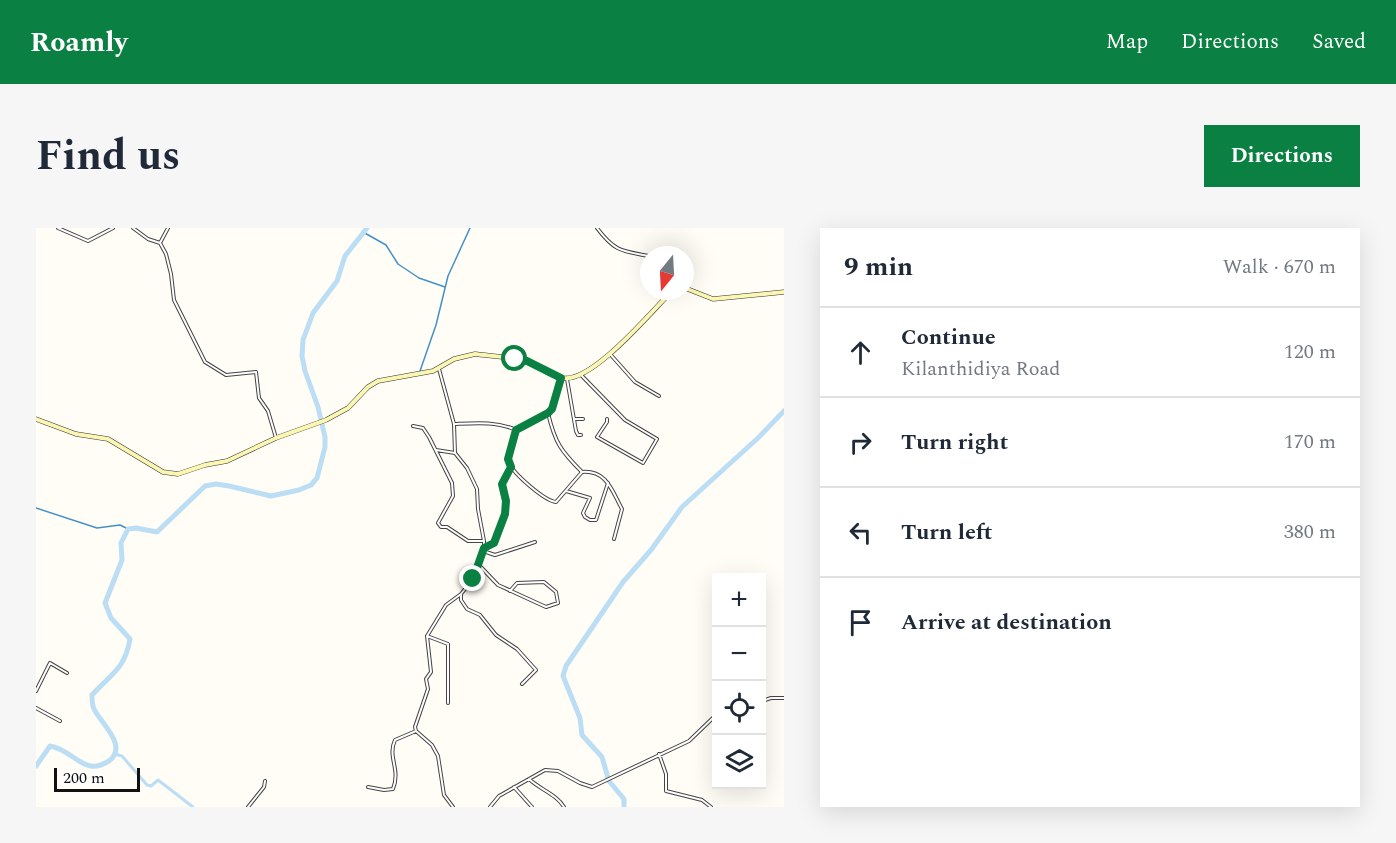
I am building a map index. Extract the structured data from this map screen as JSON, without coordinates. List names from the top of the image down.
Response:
{
  "scale_bar": "200 m",
  "north": "bottom",
  "page": {
    "header": "Roamly",
    "nav": ["Map", "Directions", "Saved"],
    "title": "Find us",
    "buttons": "Directions",
    "heading": ["9 min", "Walk · 670 m"],
    "list": [
      ["Continue", "Kilanthidiya Road", "120 m"],
      ["Turn right", "170 m"],
      ["Turn left", "380 m"],
      "Arrive at destination"
    ],
    "map_buttons": ["+", "−"],
    "scale": "200 m"
  }
}
